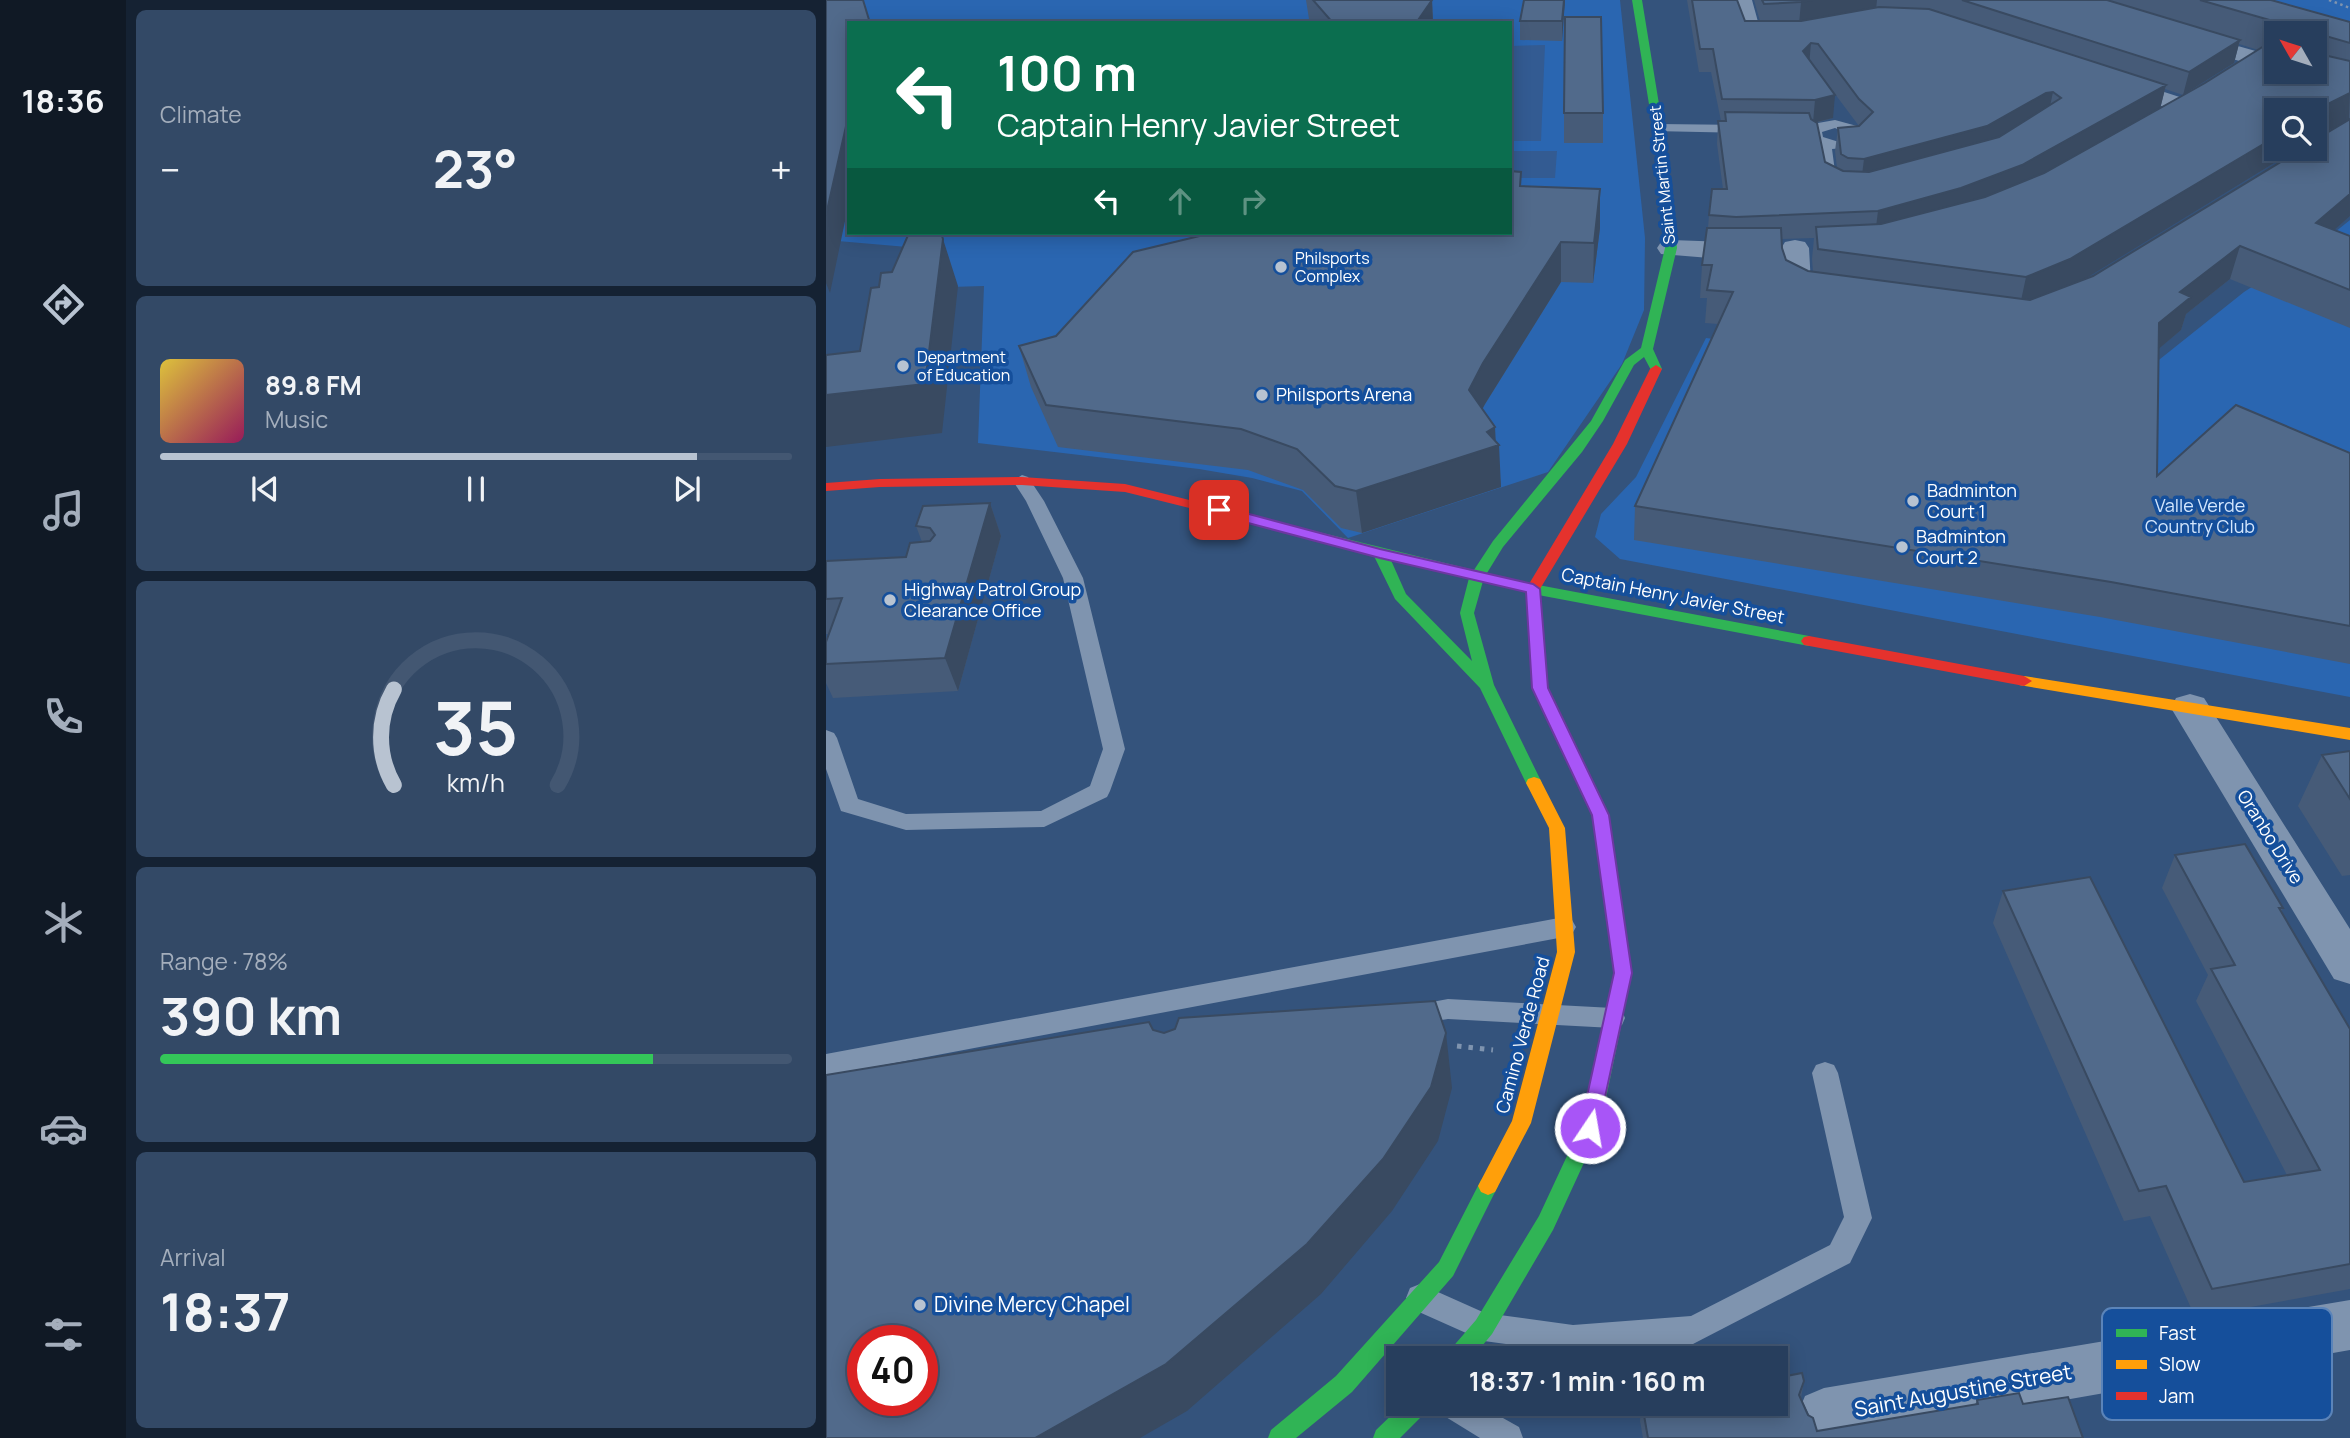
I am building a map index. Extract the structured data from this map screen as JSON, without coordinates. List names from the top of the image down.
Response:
{
  "streets": {
    "street": [
      "Saint Martin Street",
      "Captain Henry Javier Street",
      "Oranbo Drive",
      "Camino Verde Road",
      "Saint Augustine Street"
    ]
  },
  "crossings": [
    ["Saint Martin Street", "Captain Henry Javier Street"],
    ["Captain Henry Javier Street", "Oranbo Drive"],
    ["Captain Henry Javier Street", "Camino Verde Road"]
  ],
  "parks": ["Valle Verde Country Club"],
  "places": [
    "Philsports Complex",
    "Department of Education",
    "Philsports Arena",
    "Badminton Court 1",
    "Badminton Court 2",
    "Highway Patrol Group Clearance Office",
    "Divine Mercy Chapel"
  ],
  "legend": ["Fast", "Slow", "Jam"],
  "north": "top left",
  "page": {
    "tabs": "18:36",
    "tile": [
      "Climate",
      ["Range · 78%", "390 km"],
      ["Arrival", "18:37"]
    ],
    "turn": ["100 m", "Captain Henry Javier Street"],
    "heat": ["−", "23°", "+"],
    "song": ["89.8 FM", "Music"],
    "limit": "40",
    "trip": "18:37 · 1 min · 160 m",
    "gauge": ["35", "km/h"]
  }
}
